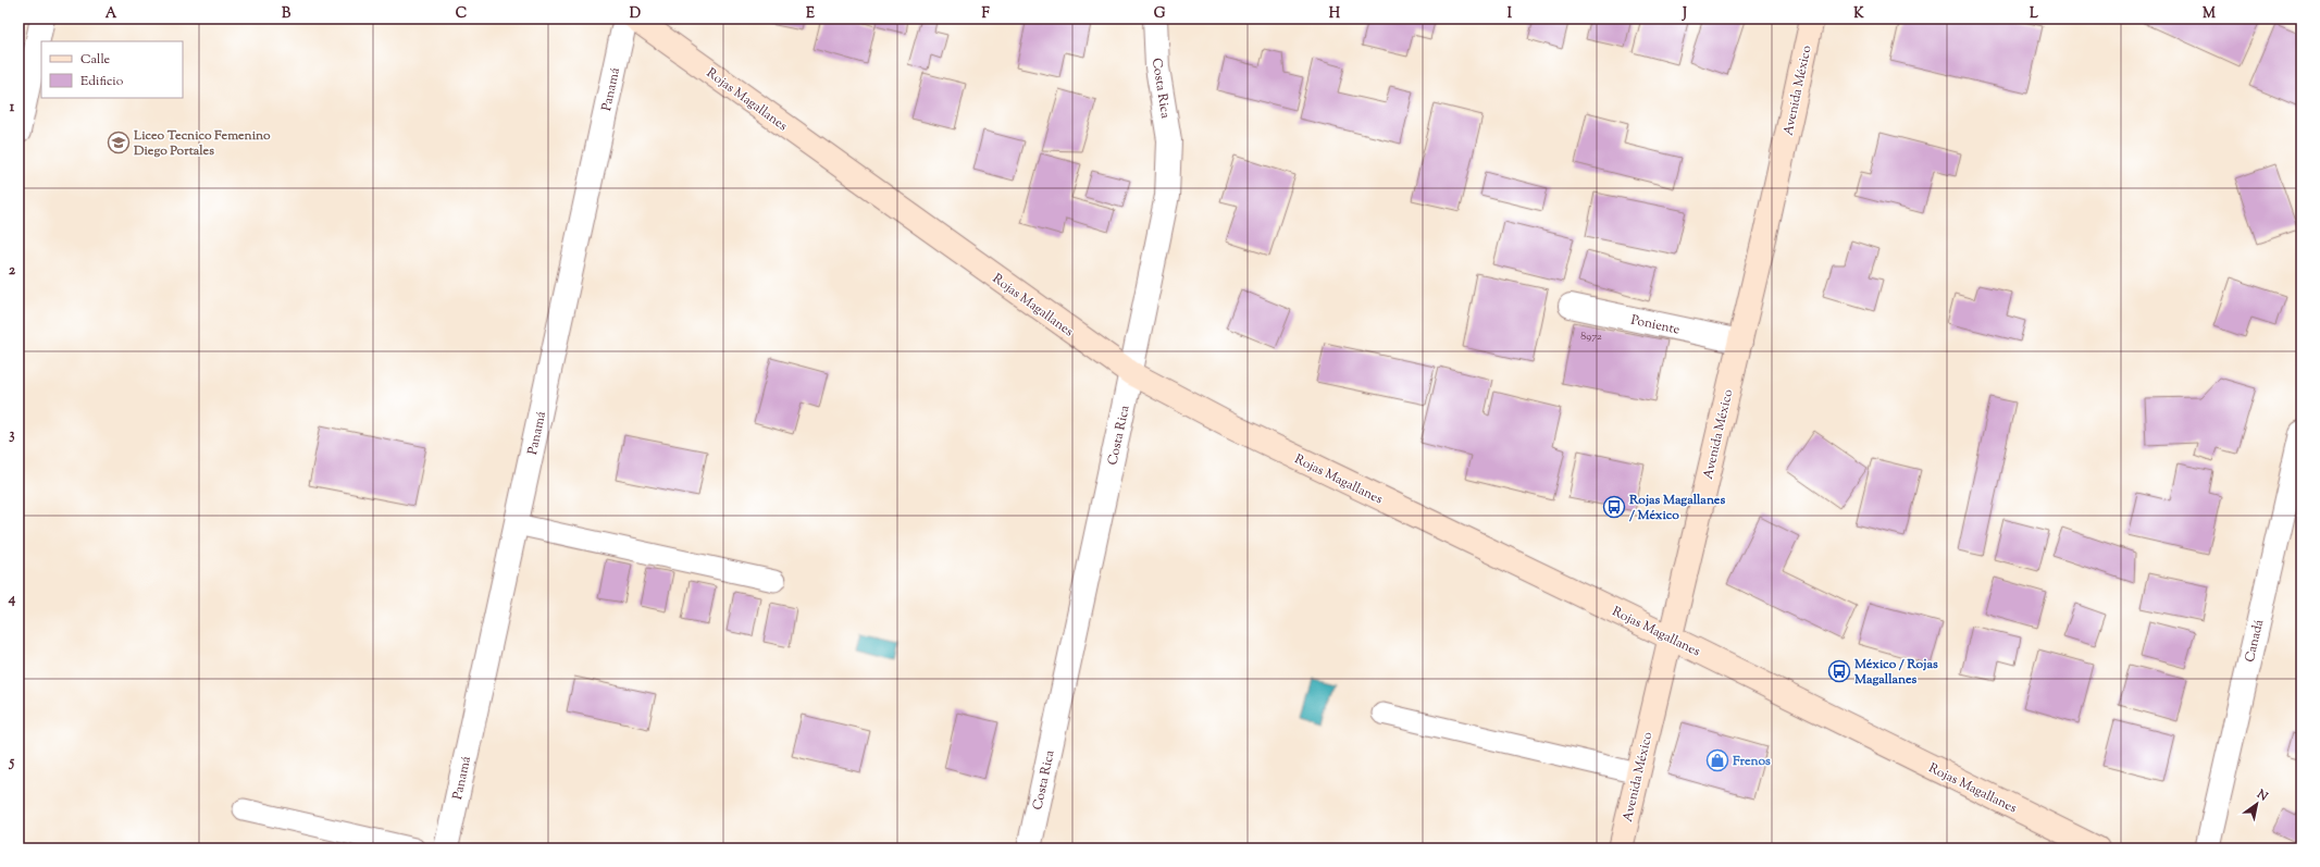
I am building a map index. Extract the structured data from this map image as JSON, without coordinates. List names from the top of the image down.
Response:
{
  "streets": {
    "main road": ["Avenida México", "Rojas Magallanes"],
    "street": [
      "Costa Rica",
      "Panamá",
      "Poniente",
      "Canadá"
    ]
  },
  "crossings": [
    ["Costa Rica", "Rojas Magallanes"],
    ["Avenida México", "Rojas Magallanes"],
    ["Avenida México", "Poniente"]
  ],
  "places": {
    "school or university": ["Liceo Tecnico Femenino Diego Portales"],
    "bus stop": ["Rojas Magallanes / México", "México / Rojas Magallanes"],
    "shop": ["Frenos"]
  },
  "house_numbers": ["8972"],
  "legend": ["Calle", "Edificio"],
  "north": "top right",
  "grid": {
    "columns": [
      "A",
      "B",
      "C",
      "D",
      "E",
      "F",
      "G",
      "H",
      "I",
      "J",
      "K",
      "L",
      "M"
    ],
    "rows": [
      "1",
      "2",
      "3",
      "4",
      "5"
    ]
  }
}
